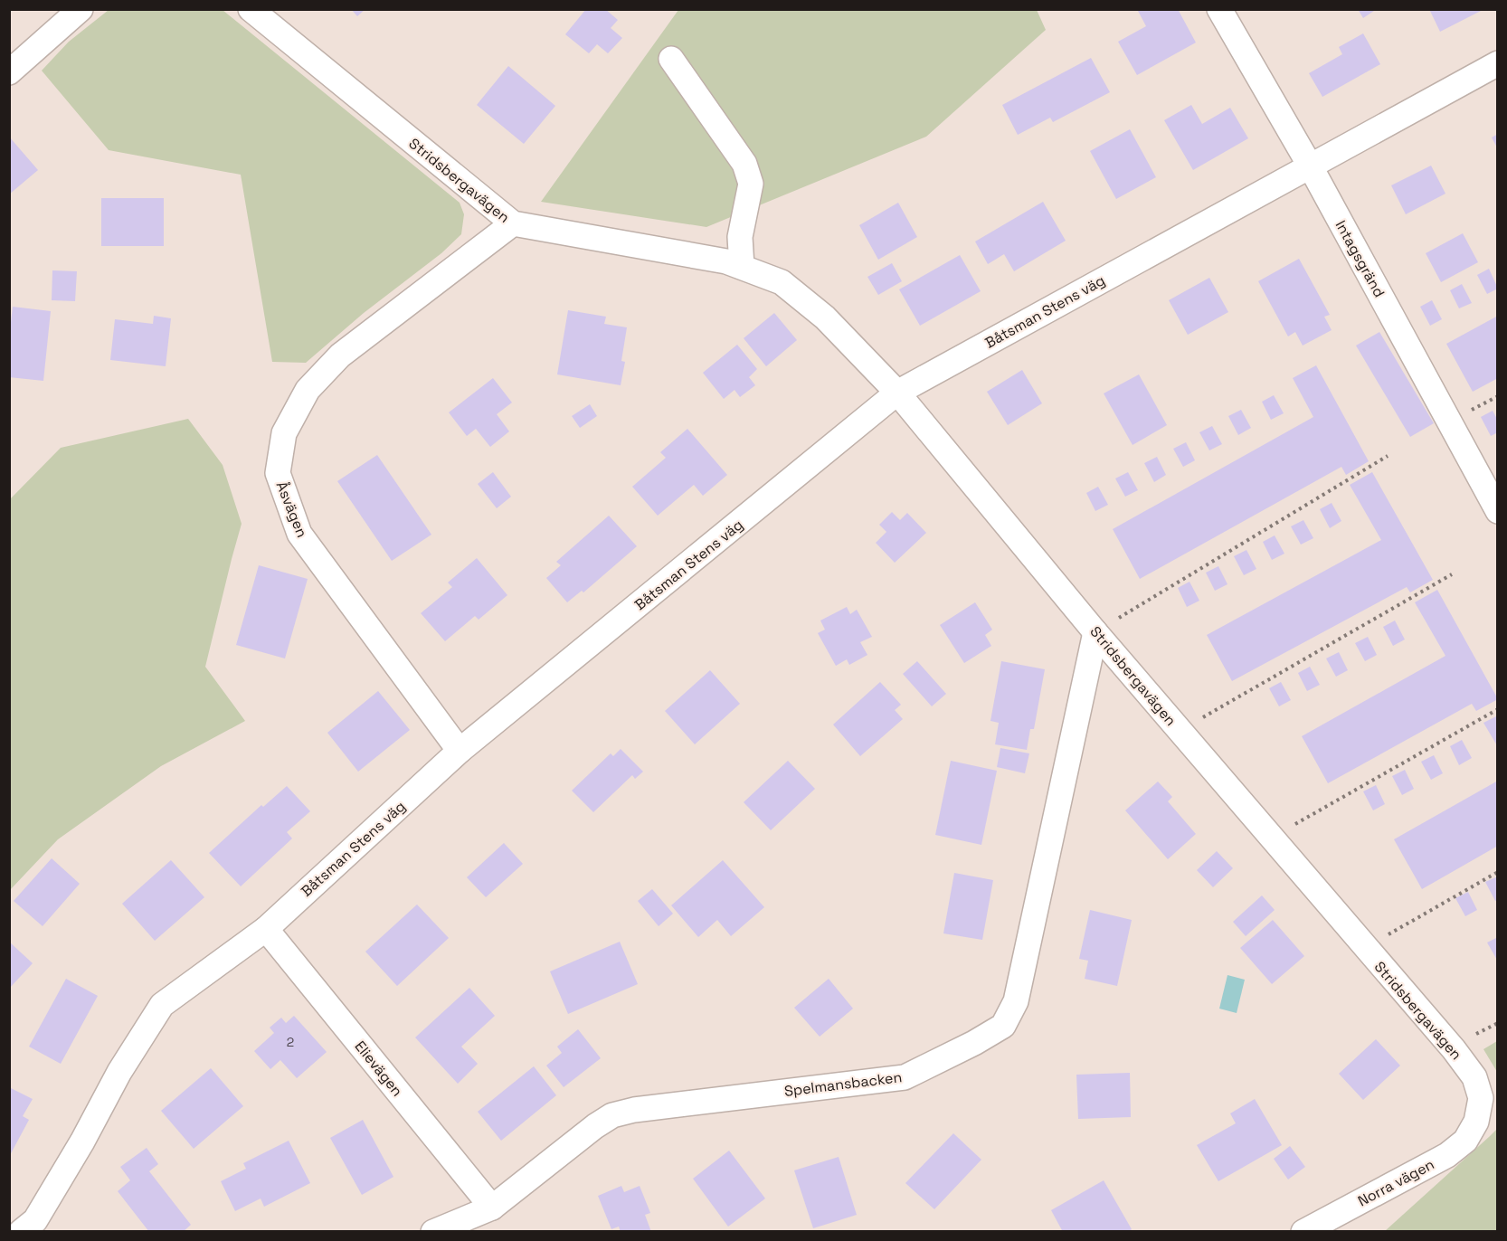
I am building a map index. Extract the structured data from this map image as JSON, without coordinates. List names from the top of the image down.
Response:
{
  "streets": {
    "street": [
      "Stridsbergavägen",
      "Intagsgränd",
      "Båtsman Stens väg",
      "Åsvägen",
      "Elievägen",
      "Spelmansbacken",
      "Norra vägen"
    ]
  },
  "crossings": [
    ["Stridsbergavägen", "Båtsman Stens väg"],
    ["Stridsbergavägen", "Åsvägen"],
    ["Stridsbergavägen", "Spelmansbacken"],
    ["Stridsbergavägen", "Norra vägen"],
    ["Intagsgränd", "Båtsman Stens väg"],
    ["Båtsman Stens väg", "Åsvägen"],
    ["Båtsman Stens väg", "Elievägen"],
    ["Elievägen", "Spelmansbacken"]
  ],
  "house_numbers": ["2"]
}
